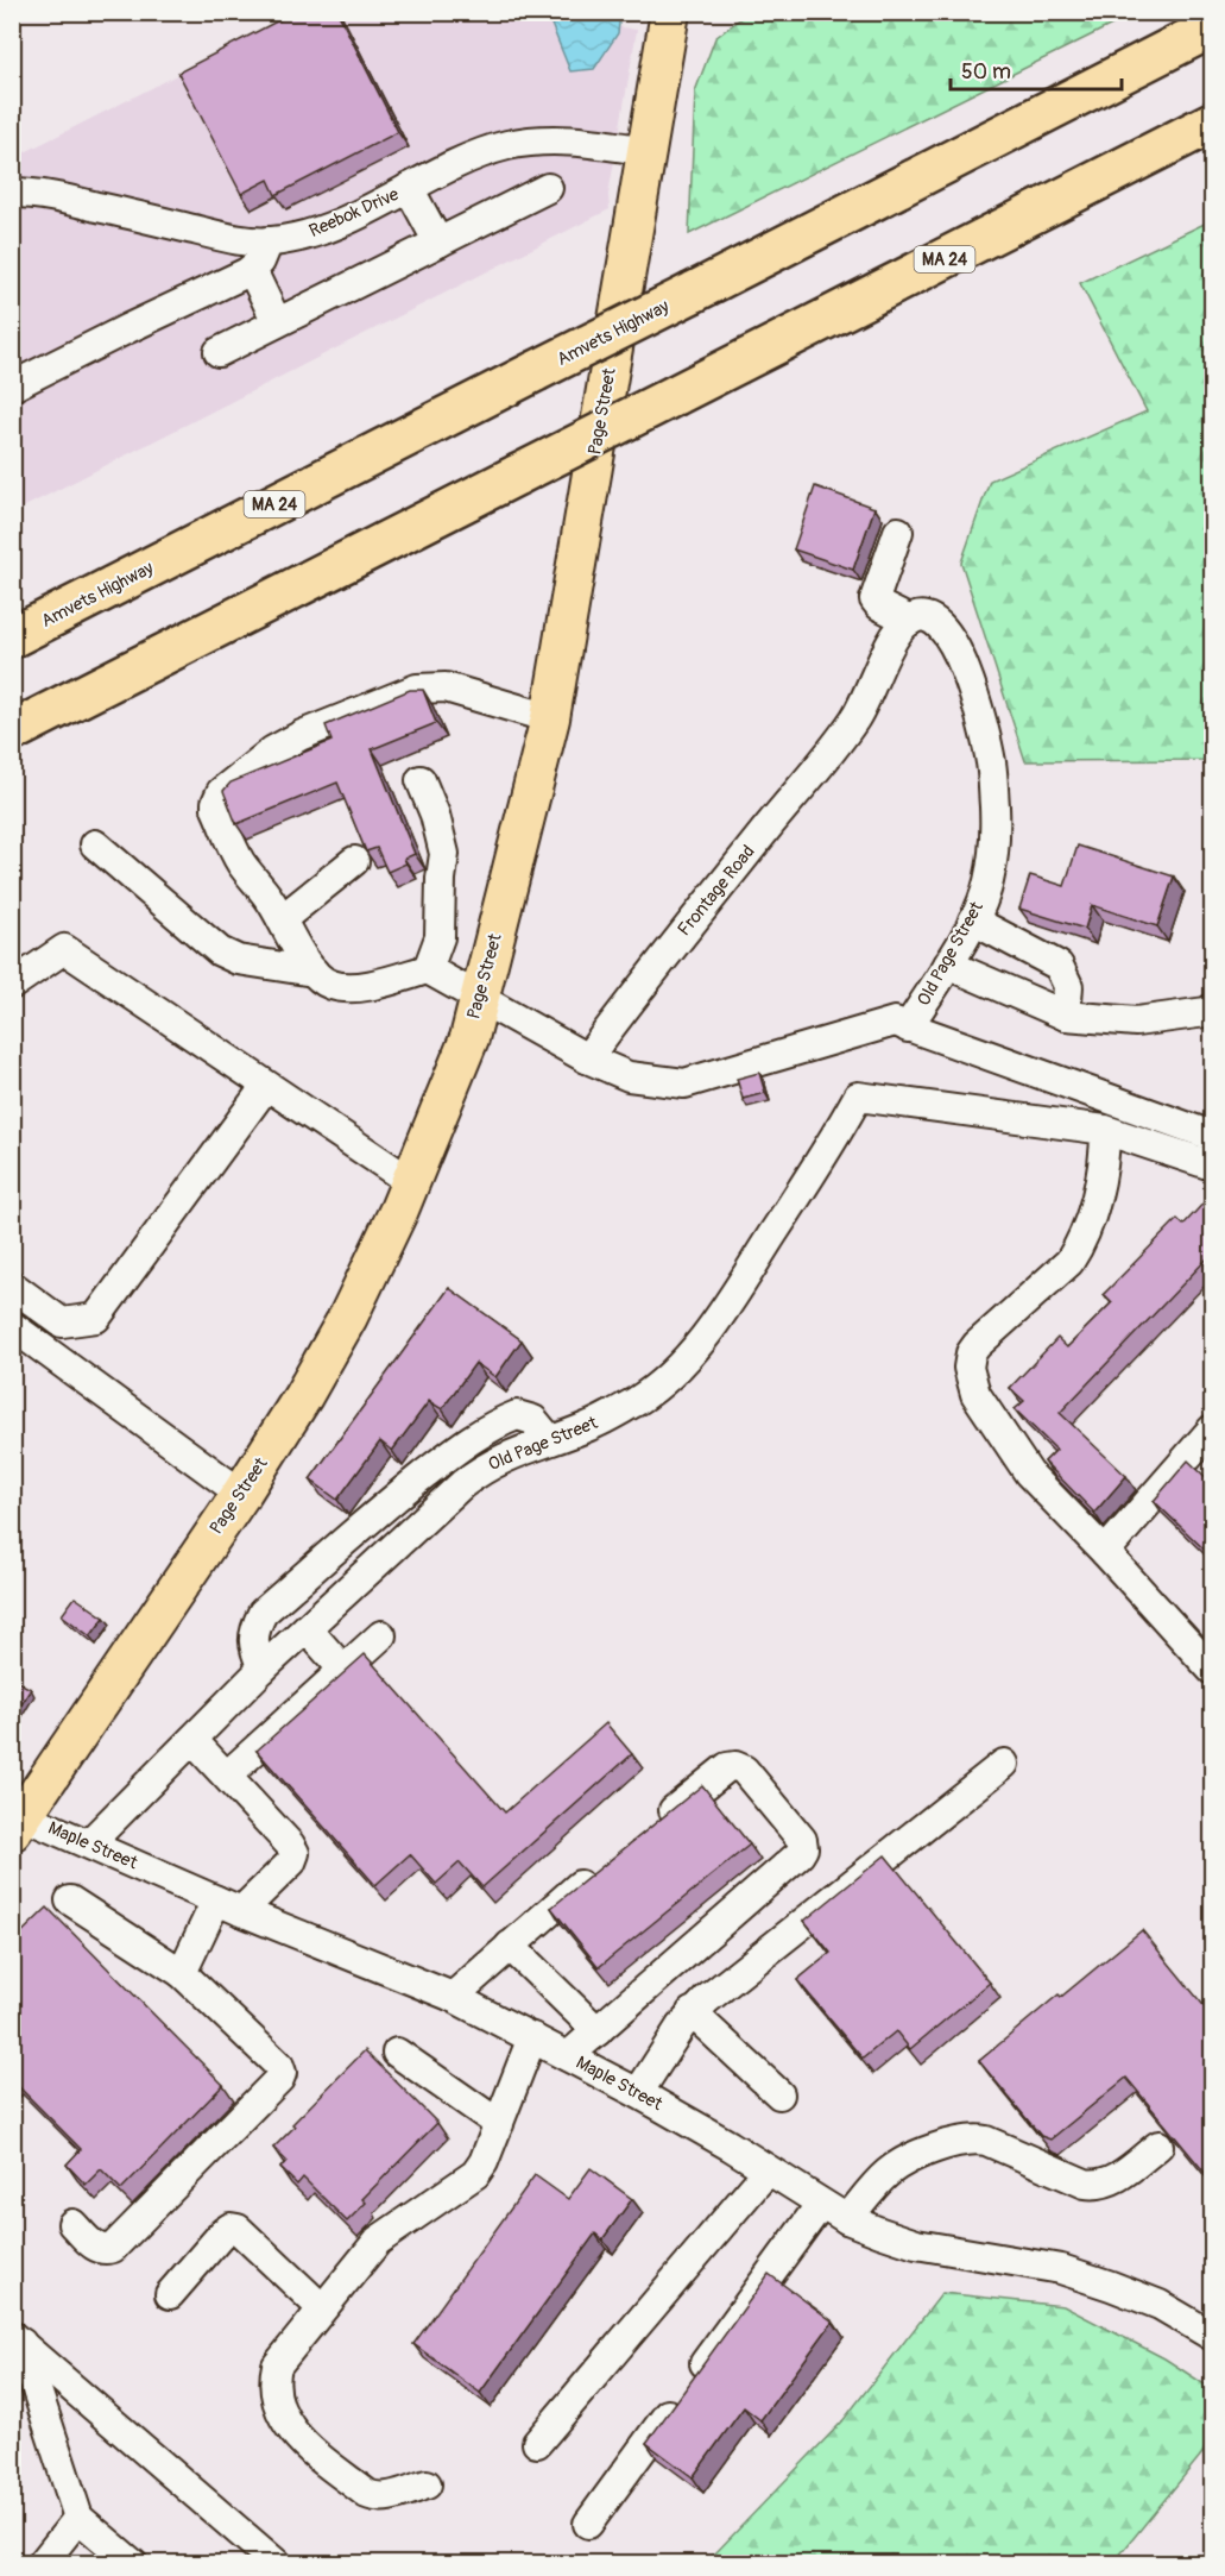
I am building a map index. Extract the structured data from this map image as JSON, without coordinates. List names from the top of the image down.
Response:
{
  "streets": {
    "highway": ["MA 24", "Amvets Highway"],
    "main road": ["Page Street"],
    "street": [
      "Reebok Drive",
      "Frontage Road",
      "Old Page Street",
      "Maple Street"
    ]
  },
  "crossings": [
    ["Reebok Drive", "Page Street"],
    ["Page Street", "Maple Street"],
    ["Frontage Road", "Old Page Street"],
    ["Old Page Street", "Maple Street"]
  ],
  "scale_bar": "50 m"
}
